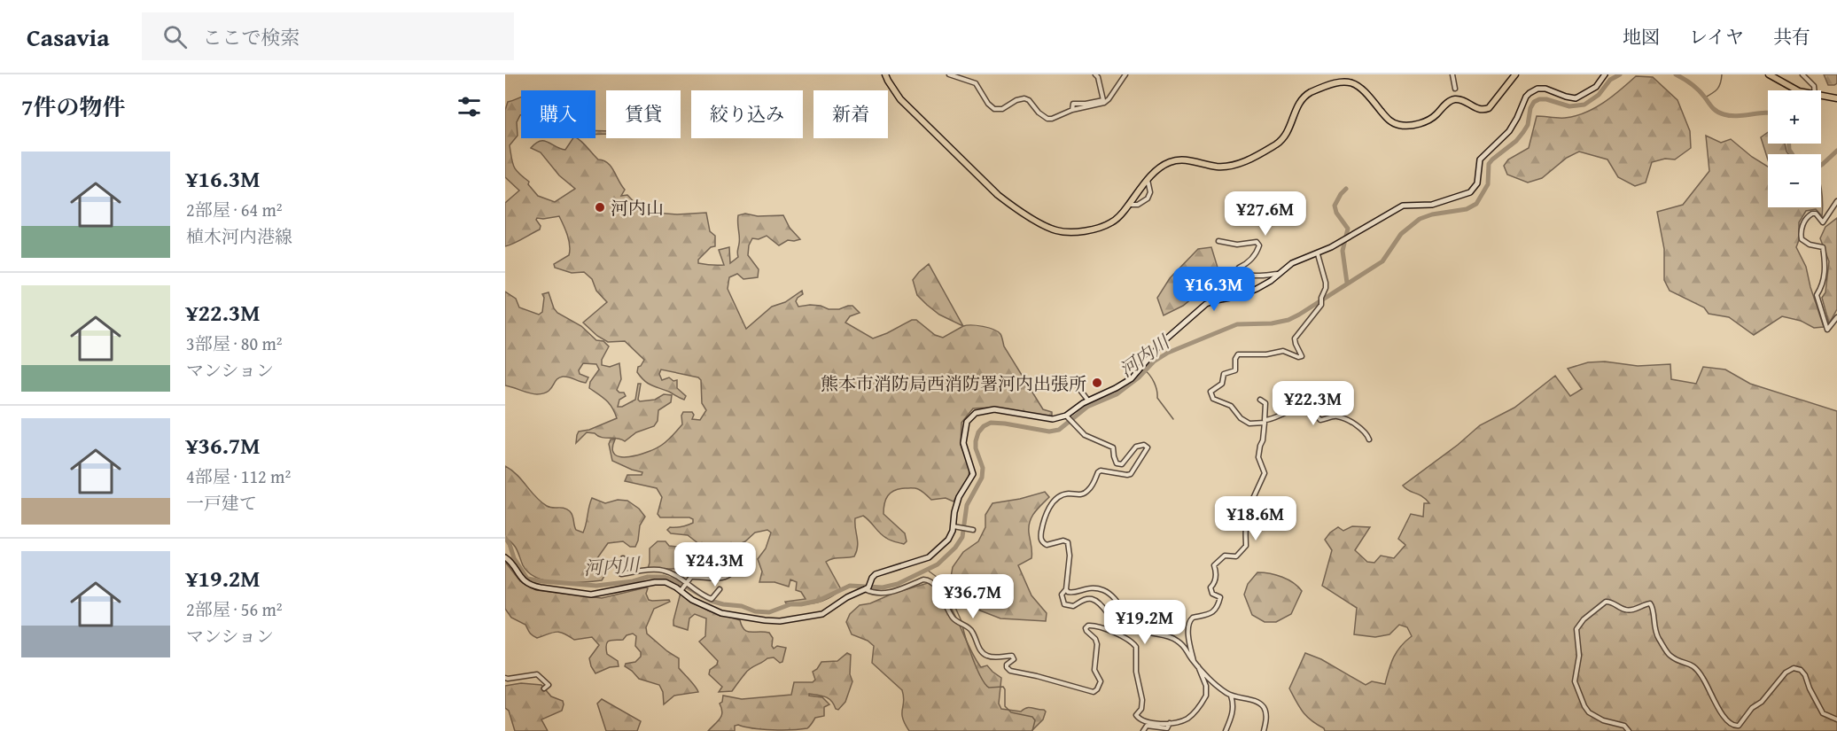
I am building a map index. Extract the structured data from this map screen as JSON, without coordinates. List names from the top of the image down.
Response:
{
  "water": ["河内川"],
  "places": ["河内山", "熊本市消防局西消防署河内出張所"],
  "page": {
    "header": "Casavia",
    "search": "ここで検索",
    "nav": ["地図", "レイヤ", "共有"],
    "heading": "7件の物件",
    "map_buttons": ["+", "−"],
    "chip": [
      "購入",
      "賃貸",
      "絞り込み",
      "新着"
    ],
    "list": [
      {
        "name": "¥16.3M",
        "note": "2部屋 · 64 m² · 植木河内港線"
      },
      {
        "name": "¥22.3M",
        "note": "3部屋 · 80 m² · マンション"
      },
      {
        "name": "¥36.7M",
        "note": "4部屋 · 112 m² · 一戸建て"
      },
      {
        "name": "¥19.2M",
        "note": "2部屋 · 56 m² · マンション"
      }
    ],
    "price": [
      "¥27.6M",
      "¥16.3M",
      "¥22.3M",
      "¥18.6M",
      "¥24.3M",
      "¥36.7M",
      "¥19.2M"
    ]
  }
}
